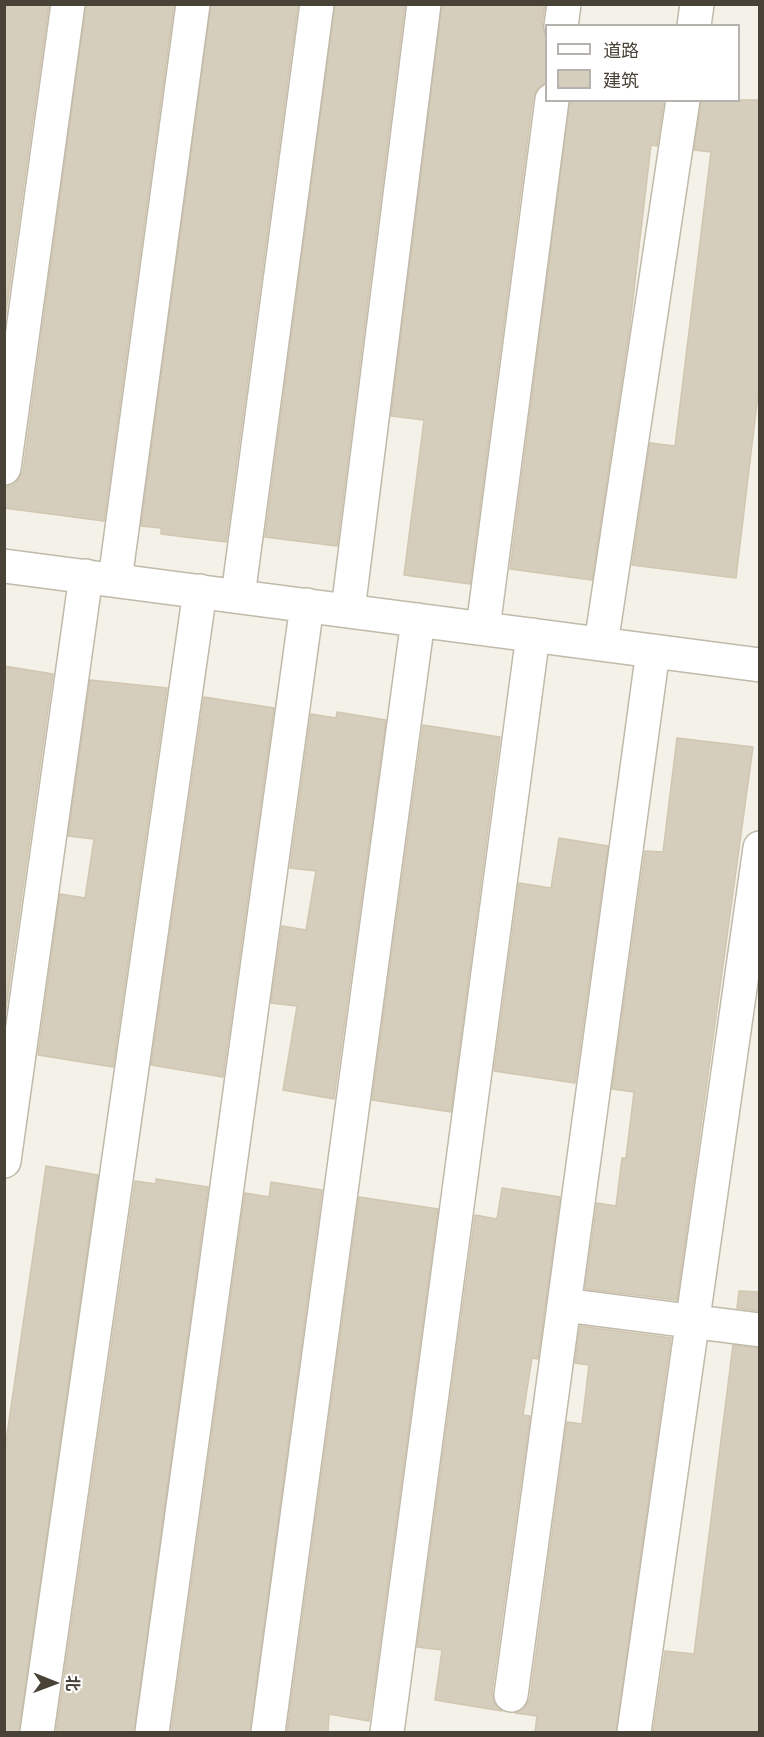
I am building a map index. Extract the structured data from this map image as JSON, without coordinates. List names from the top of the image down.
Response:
{
  "legend": ["道路", "建筑"],
  "north": "right"
}
